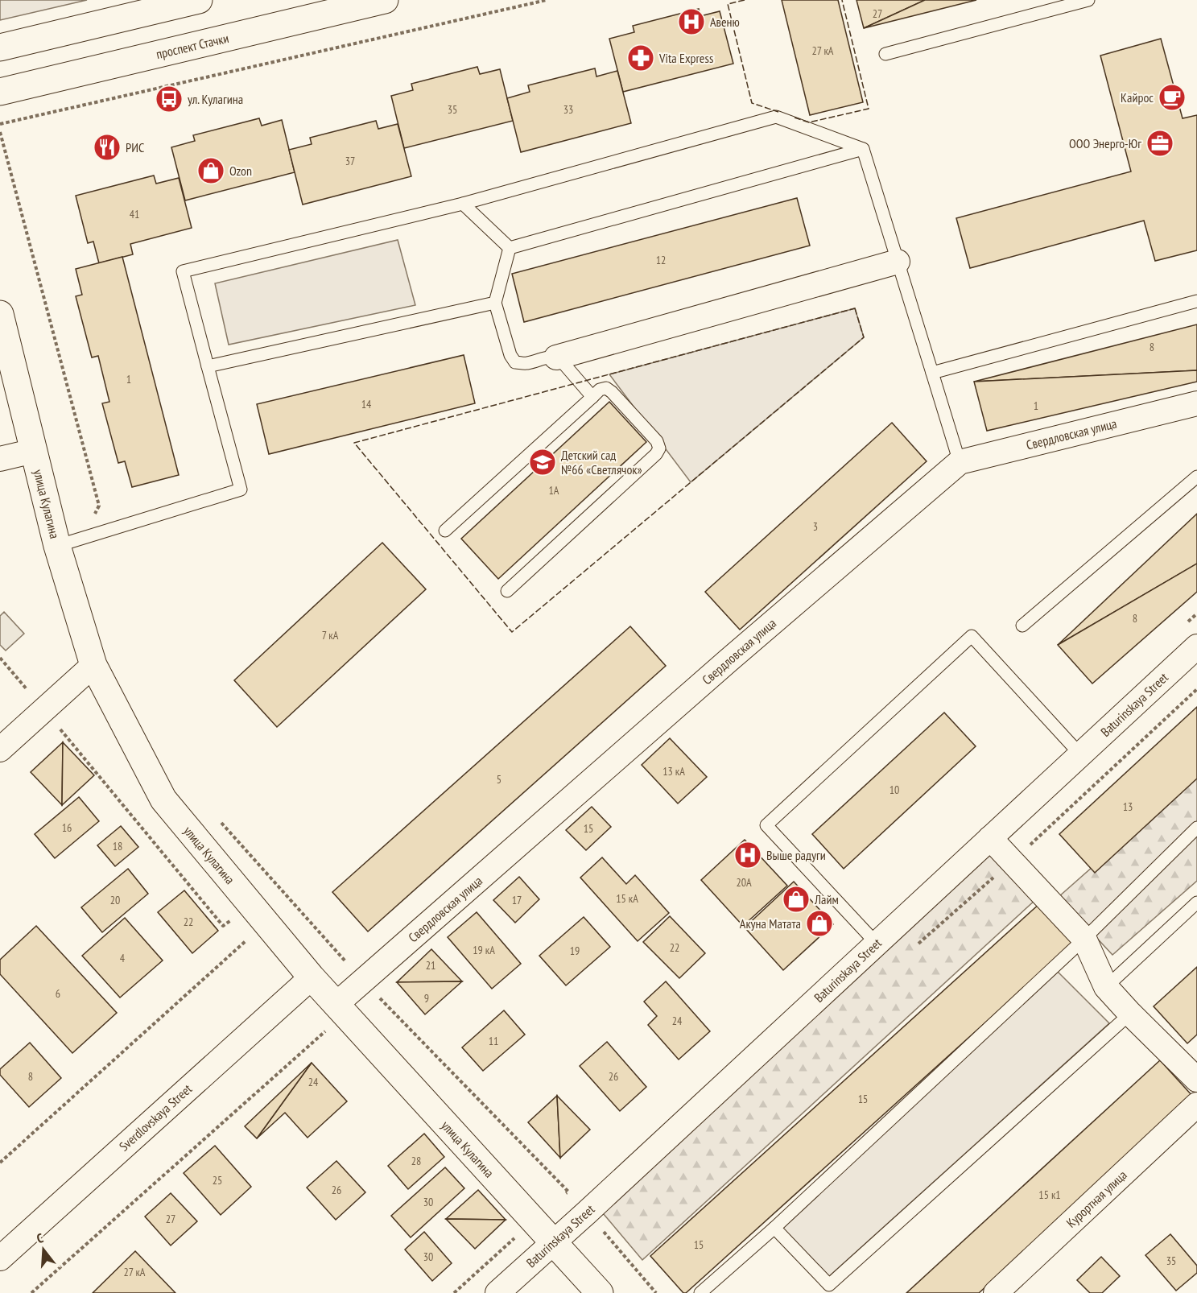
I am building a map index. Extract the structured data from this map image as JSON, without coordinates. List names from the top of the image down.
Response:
{
  "streets": {
    "street": [
      "проспект Стачки",
      "Свердловская улица",
      "улица Кулагина",
      "Baturinskaya Street",
      "Sverdlovskaya Street",
      "Курортная улица"
    ]
  },
  "crossings": [
    ["Свердловская улица", "улица Кулагина"],
    ["улица Кулагина", "Baturinskaya Street"],
    ["улица Кулагина", "Sverdlovskaya Street"]
  ],
  "places": {
    "hospital": ["Авеню", "Выше радуги"],
    "pharmacy": ["Vita Express"],
    "cafe": ["Кайрос"],
    "bus stop": ["ул. Кулагина"],
    "office": ["ООО Энерго-Юг"],
    "restaurant": ["РИС"],
    "shop": ["Ozon", "Лайм", "Акуна Матата"],
    "school or university": ["Детский сад №66 «Светлячок»"]
  },
  "house_numbers": [
    "27",
    "27 кА",
    "35",
    "33",
    "37",
    "41",
    "12",
    "8",
    "1",
    "14",
    "1",
    "1А",
    "3",
    "8",
    "7 кА",
    "13 кА",
    "5",
    "10",
    "13",
    "16",
    "15",
    "18",
    "20А",
    "15 кА",
    "20",
    "17",
    "22",
    "22",
    "19 кА",
    "19",
    "4",
    "21",
    "6",
    "9",
    "24",
    "11",
    "8",
    "26",
    "24",
    "15",
    "28",
    "25",
    "26",
    "15 к1",
    "30",
    "27",
    "15",
    "30",
    "35",
    "27 кА"
  ],
  "north": "top"
}
